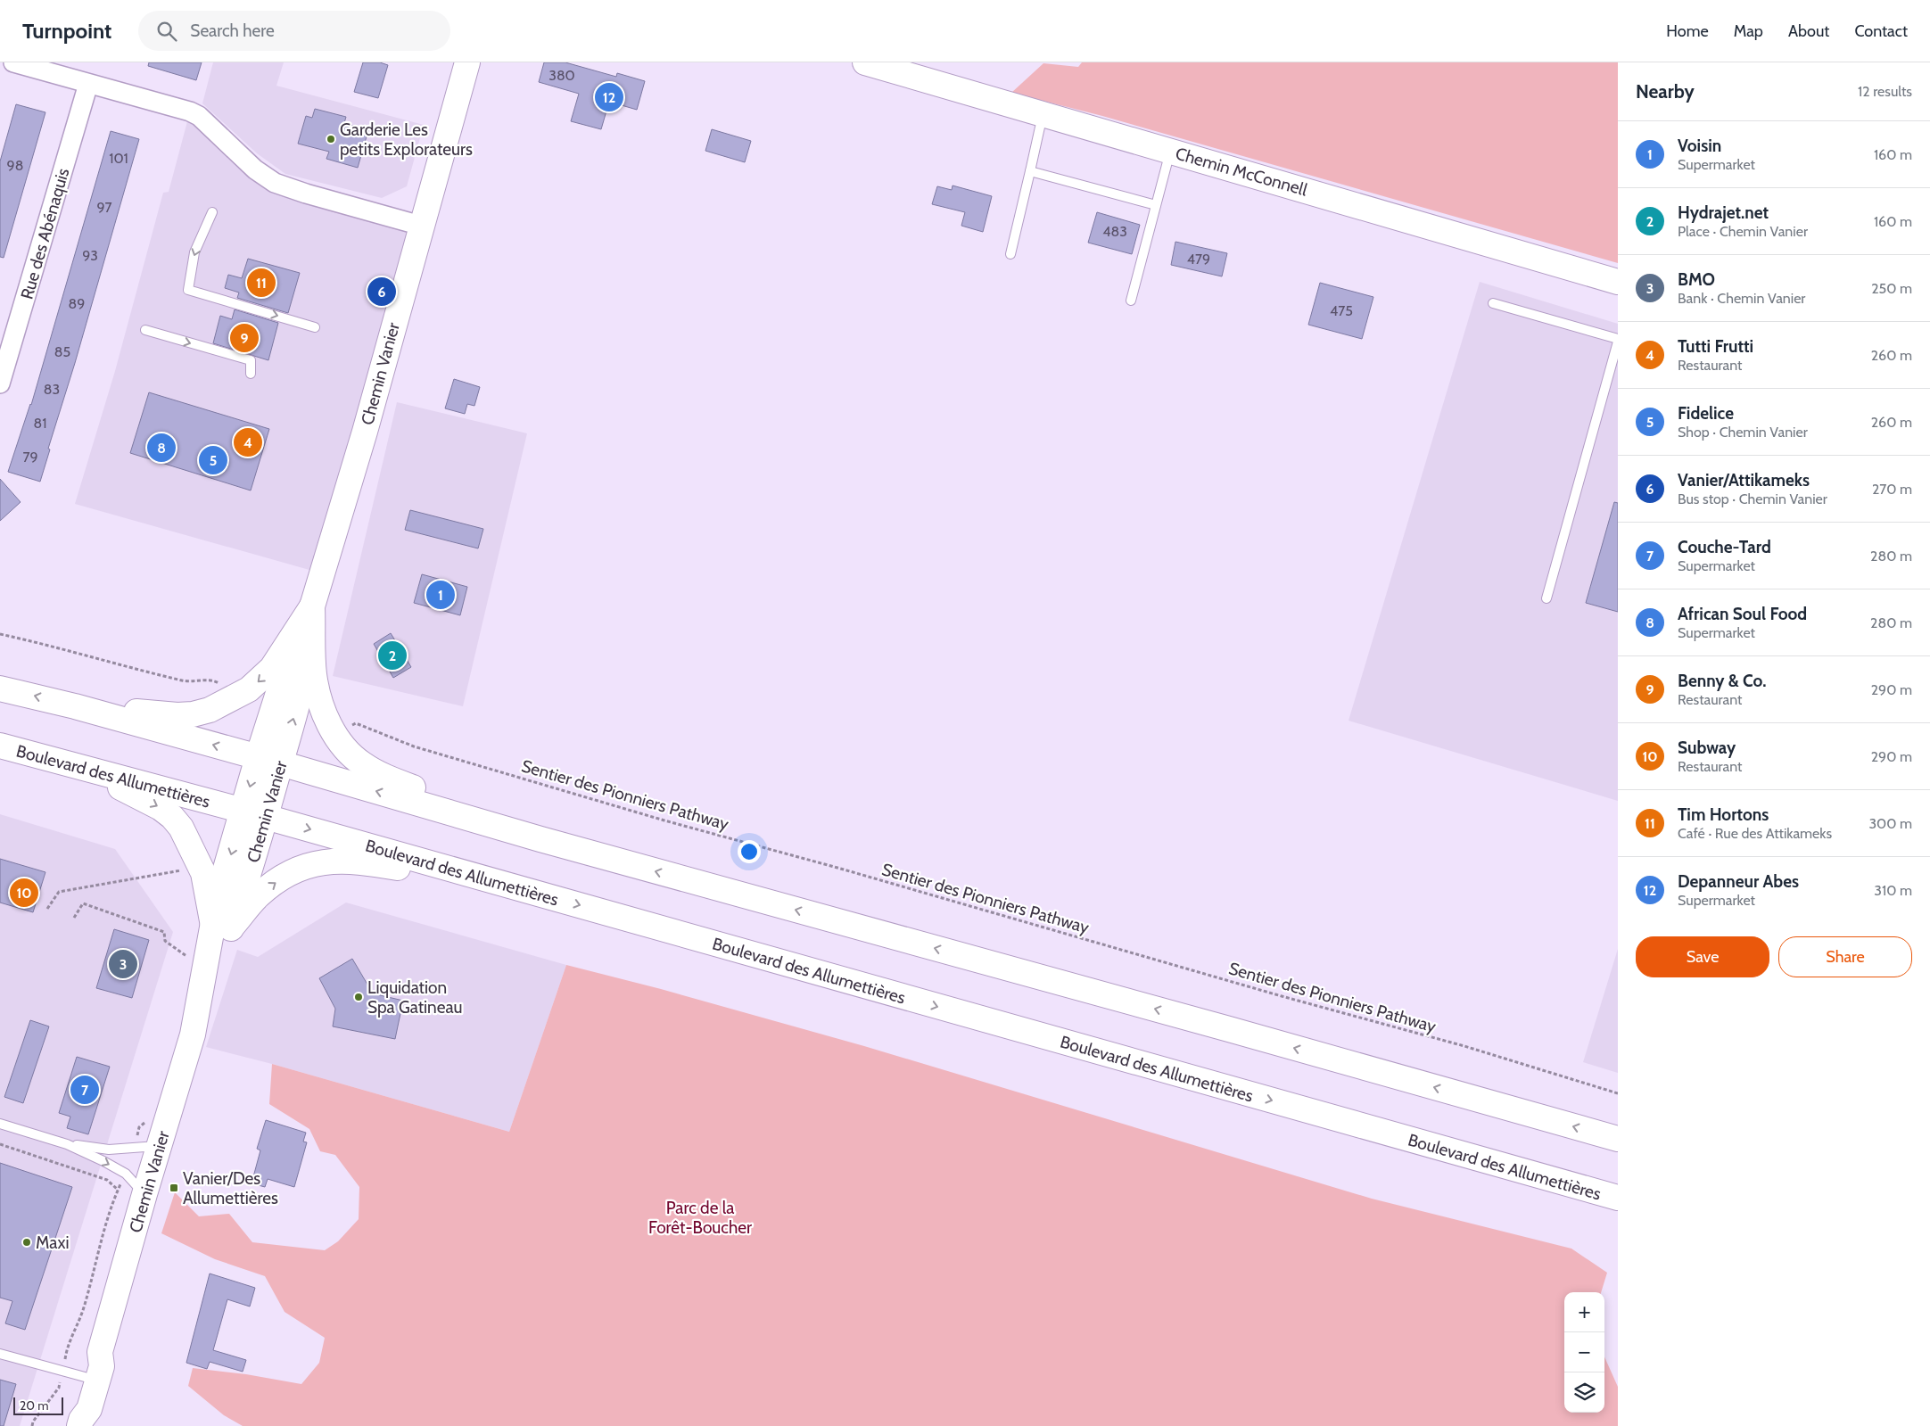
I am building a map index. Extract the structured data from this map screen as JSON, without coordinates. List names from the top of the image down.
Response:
{
  "streets": {
    "main road": ["Chemin McConnell", "Chemin Vanier", "Boulevard des Allumettières"],
    "street": ["Rue des Abénaquis"],
    "path": ["Sentier des Pionniers Pathway"]
  },
  "crossings": [
    ["Chemin Vanier", "Boulevard des Allumettières"]
  ],
  "parks": ["Parc de la Forêt-Boucher"],
  "places": {
    "other": ["Garderie Les petits Explorateurs", "Liquidation Spa Gatineau", "Maxi"],
    "transit": ["Vanier/Des Allumettières"]
  },
  "house_numbers": [
    "380",
    "101",
    "98",
    "97",
    "483",
    "93",
    "479",
    "89",
    "475",
    "85",
    "83",
    "81",
    "79"
  ],
  "scale_bar": "20 m",
  "page": {
    "header": "Turnpoint",
    "search": "Search here",
    "nav": [
      "Home",
      "Map",
      "About",
      "Contact"
    ],
    "heading": ["Nearby", "12 results"],
    "pins": [
      "12",
      "11",
      "6",
      "9",
      "4",
      "8",
      "5",
      "1",
      "2",
      "10",
      "3",
      "7"
    ],
    "list": [
      {
        "mark": "1",
        "name": "Voisin",
        "note": "Supermarket",
        "value": "160 m"
      },
      {
        "mark": "2",
        "name": "Hydrajet.net",
        "note": "Place · Chemin Vanier",
        "value": "160 m"
      },
      {
        "mark": "3",
        "name": "BMO",
        "note": "Bank · Chemin Vanier",
        "value": "250 m"
      },
      {
        "mark": "4",
        "name": "Tutti Frutti",
        "note": "Restaurant",
        "value": "260 m"
      },
      {
        "mark": "5",
        "name": "Fidelice",
        "note": "Shop · Chemin Vanier",
        "value": "260 m"
      },
      {
        "mark": "6",
        "name": "Vanier/Attikameks",
        "note": "Bus stop · Chemin Vanier",
        "value": "270 m"
      },
      {
        "mark": "7",
        "name": "Couche-Tard",
        "note": "Supermarket",
        "value": "280 m"
      },
      {
        "mark": "8",
        "name": "African Soul Food",
        "note": "Supermarket",
        "value": "280 m"
      },
      {
        "mark": "9",
        "name": "Benny & Co.",
        "note": "Restaurant",
        "value": "290 m"
      },
      {
        "mark": "10",
        "name": "Subway",
        "note": "Restaurant",
        "value": "290 m"
      },
      {
        "mark": "11",
        "name": "Tim Hortons",
        "note": "Café · Rue des Attikameks",
        "value": "300 m"
      },
      {
        "mark": "12",
        "name": "Depanneur Abes",
        "note": "Supermarket",
        "value": "310 m"
      }
    ],
    "buttons": ["Save", "Share"],
    "map_buttons": ["+", "−"],
    "scale": "20 m"
  }
}
